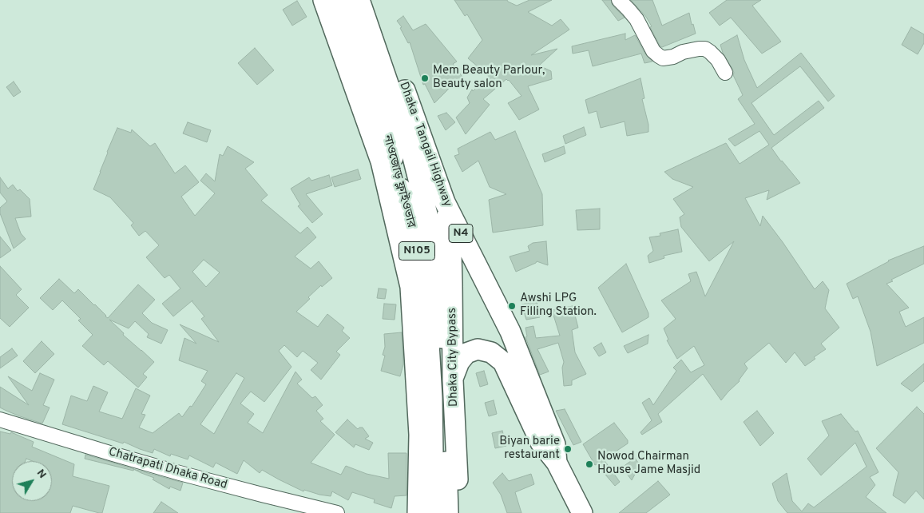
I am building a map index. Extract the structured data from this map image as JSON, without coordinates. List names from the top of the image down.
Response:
{
  "streets": {
    "highway": [
      "Dhaka - Tangail Highway",
      "নাওজোড় ফ্লাইওভার",
      "N4",
      "N105",
      "Dhaka City Bypass"
    ],
    "street": ["Chatrapati Dhaka Road"]
  },
  "crossings": [
    ["Dhaka - Tangail Highway", "Dhaka City Bypass"]
  ],
  "places": [
    "Mem Beauty Parlour, Beauty salon",
    "Awshi LPG Filling Station.",
    "Biyan barie restaurant",
    "Nowod Chairman House Jame Masjid"
  ],
  "north": "top right"
}
